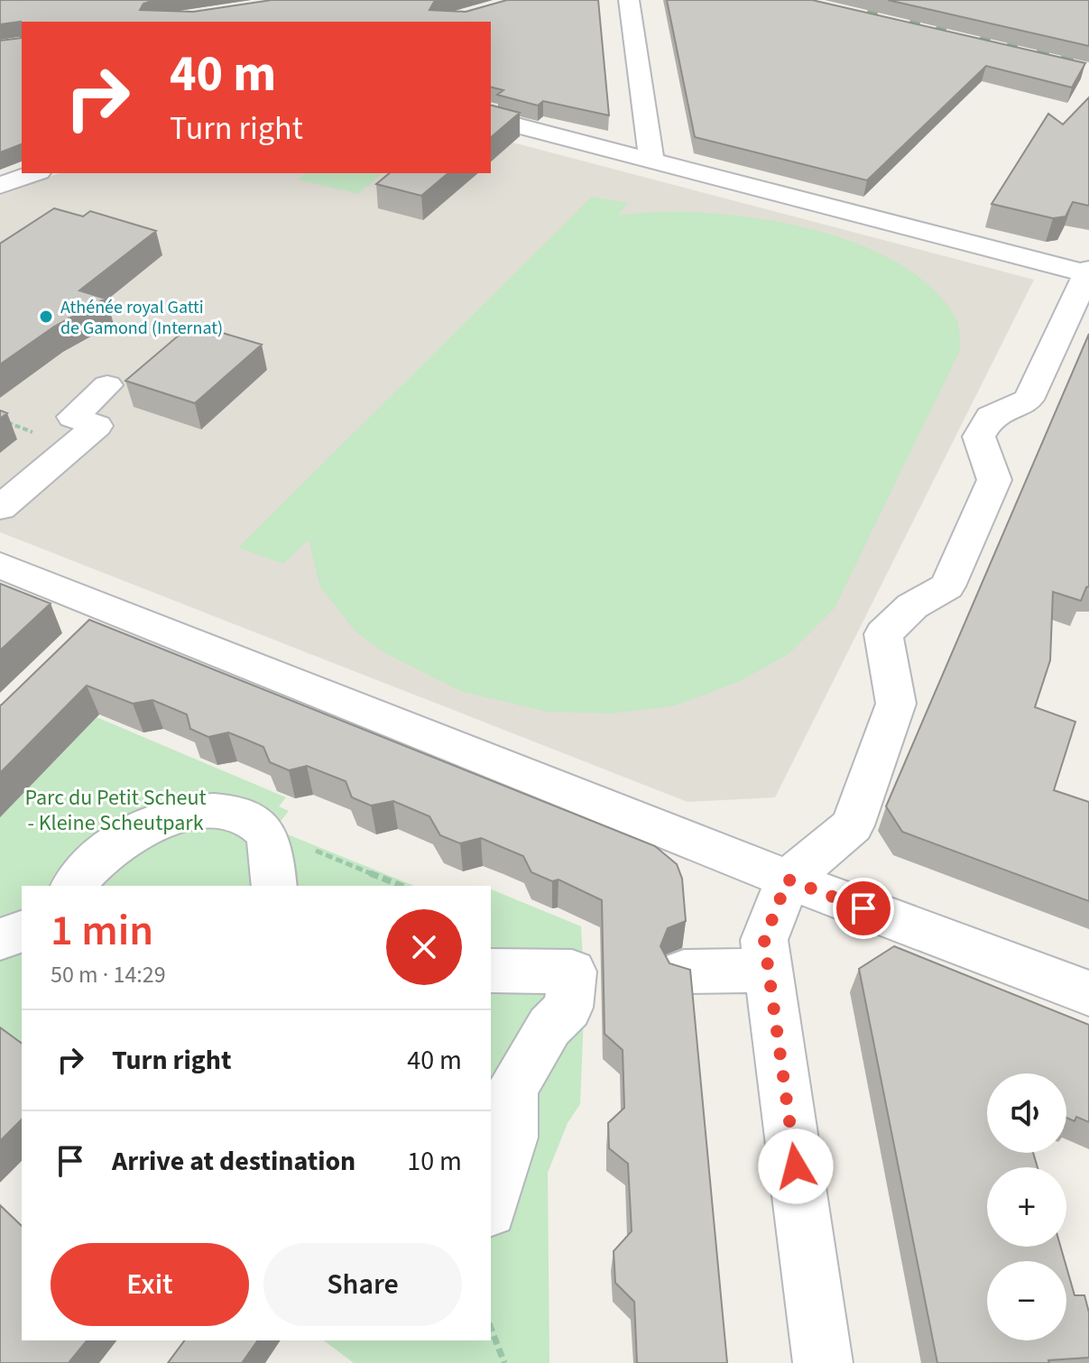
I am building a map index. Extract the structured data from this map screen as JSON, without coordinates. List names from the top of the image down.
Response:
{
  "parks": ["Parc du Petit Scheut - Kleine Scheutpark"],
  "places": ["Athénée royal Gatti de Gamond (Internat)"],
  "page": {
    "turn": ["40 m", "Turn right"],
    "heading": ["1 min", "50 m · 14:29"],
    "list": [
      {
        "name": "Turn right",
        "value": "40 m"
      },
      {
        "name": "Arrive at destination",
        "value": "10 m"
      }
    ],
    "map_buttons": ["+", "−"],
    "buttons": ["Exit", "Share"]
  }
}
